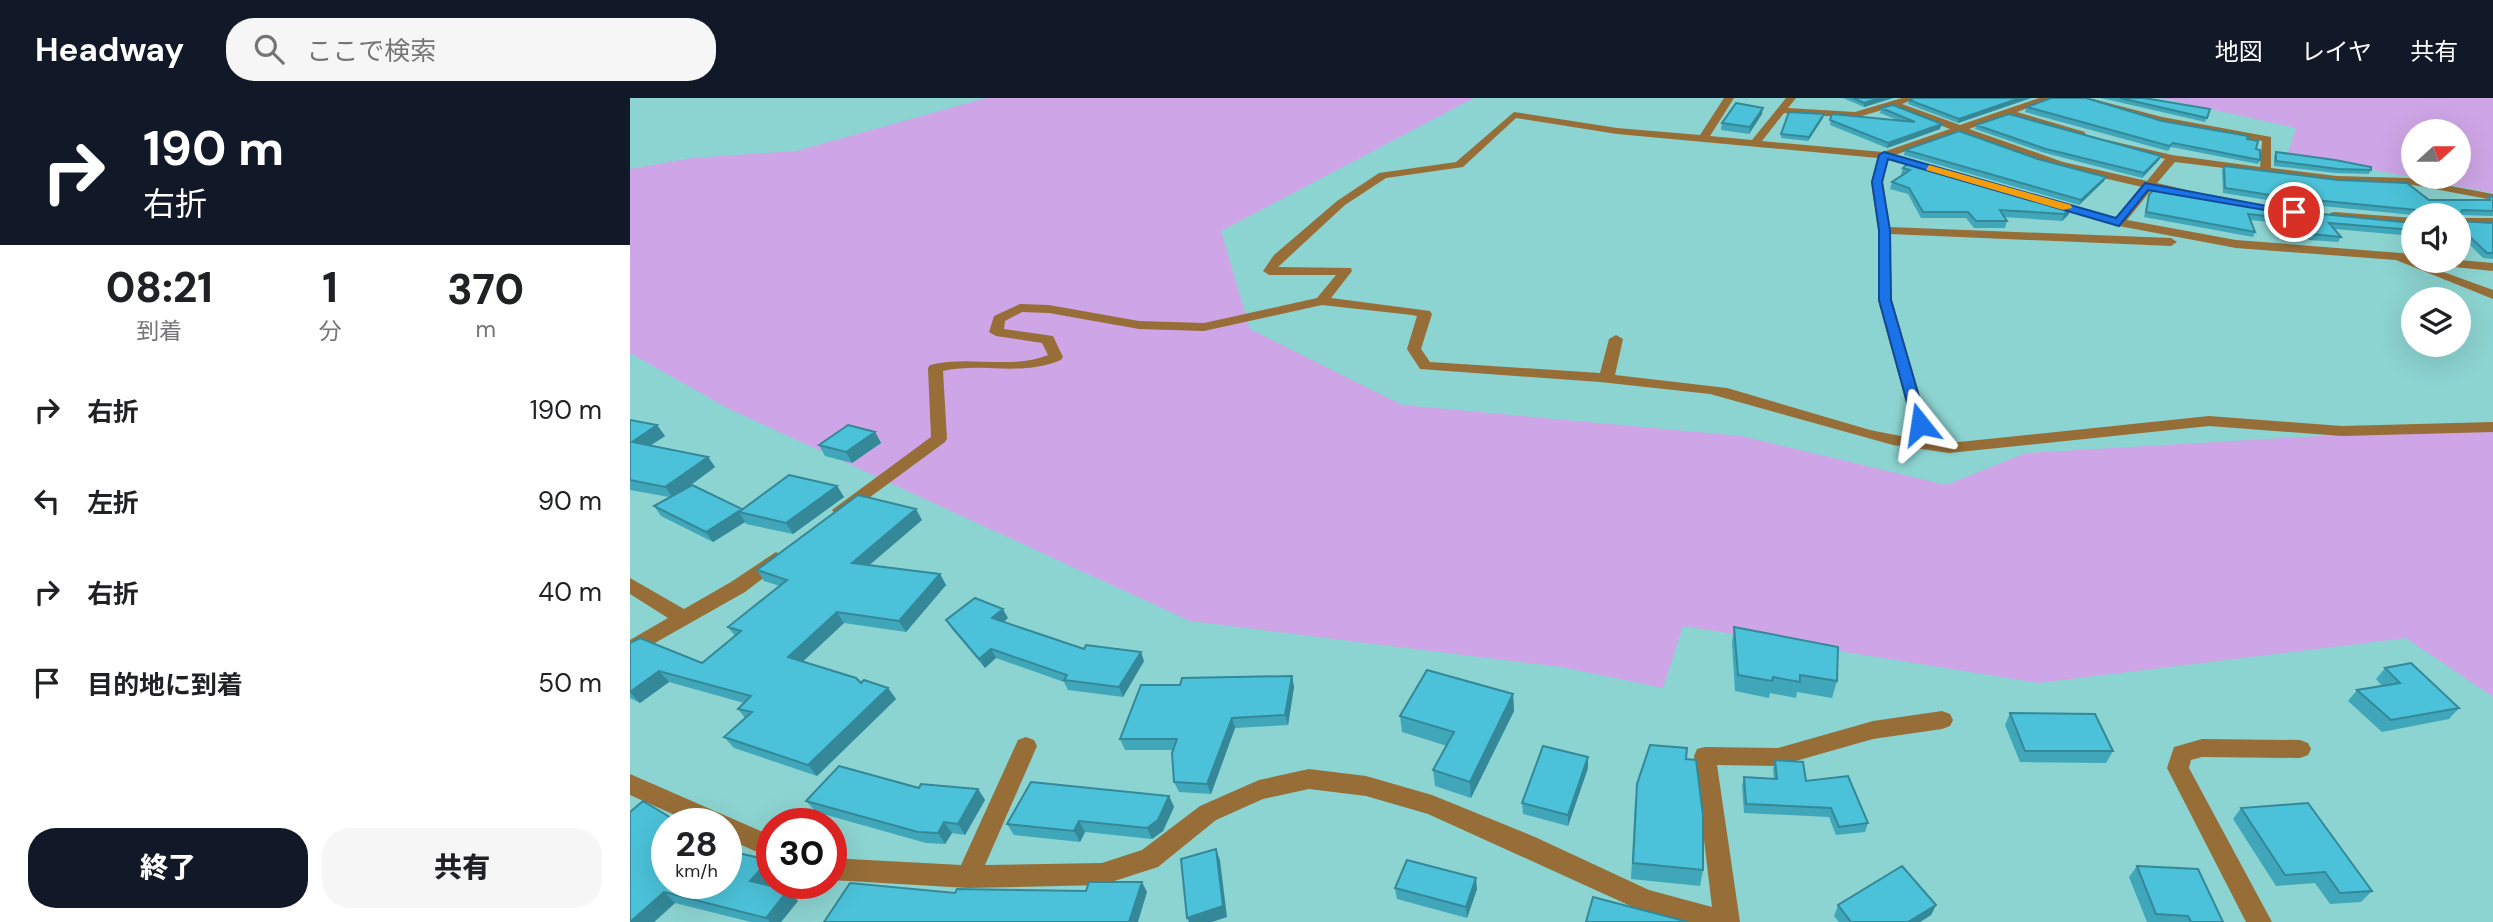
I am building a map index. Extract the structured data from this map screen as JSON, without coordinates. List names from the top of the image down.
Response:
{
  "north": "right",
  "page": {
    "header": "Headway",
    "search": "ここで検索",
    "nav": ["地図", "レイヤ", "共有"],
    "turn": ["190 m", "右折"],
    "eta": [
      "08:21",
      "到着",
      "1",
      "分",
      "370",
      "m"
    ],
    "list": [
      {
        "name": "右折",
        "value": "190 m"
      },
      {
        "name": "左折",
        "value": "90 m"
      },
      {
        "name": "右折",
        "value": "40 m"
      },
      {
        "name": "目的地に到着",
        "value": "50 m"
      }
    ],
    "speed": "28 km/h",
    "limit": "30",
    "buttons": ["終了", "共有"]
  }
}
